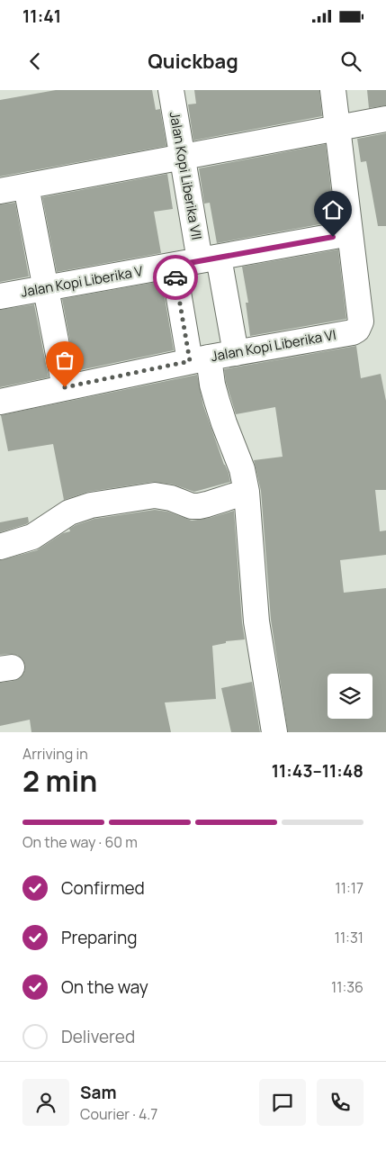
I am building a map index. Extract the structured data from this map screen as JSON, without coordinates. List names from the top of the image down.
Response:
{
  "streets": {
    "street": ["Jalan Kopi Liberika VII", "Jalan Kopi Liberika V", "Jalan Kopi Liberika VI"]
  },
  "crossings": [
    ["Jalan Kopi Liberika VII", "Jalan Kopi Liberika V"],
    ["Jalan Kopi Liberika VII", "Jalan Kopi Liberika VI"],
    ["Jalan Kopi Liberika V", "Jalan Kopi Liberika VI"]
  ],
  "page": {
    "status": "11:41",
    "header": "Quickbag",
    "heading": ["2 min", "Arriving in", "11:43–11:48"],
    "panel": ["Sam", "Courier · 4.7"],
    "bar": "On the way · 60 m",
    "list": [
      ["Confirmed", "11:17"],
      ["Preparing", "11:31"],
      ["On the way", "11:36"],
      "Delivered"
    ]
  }
}
